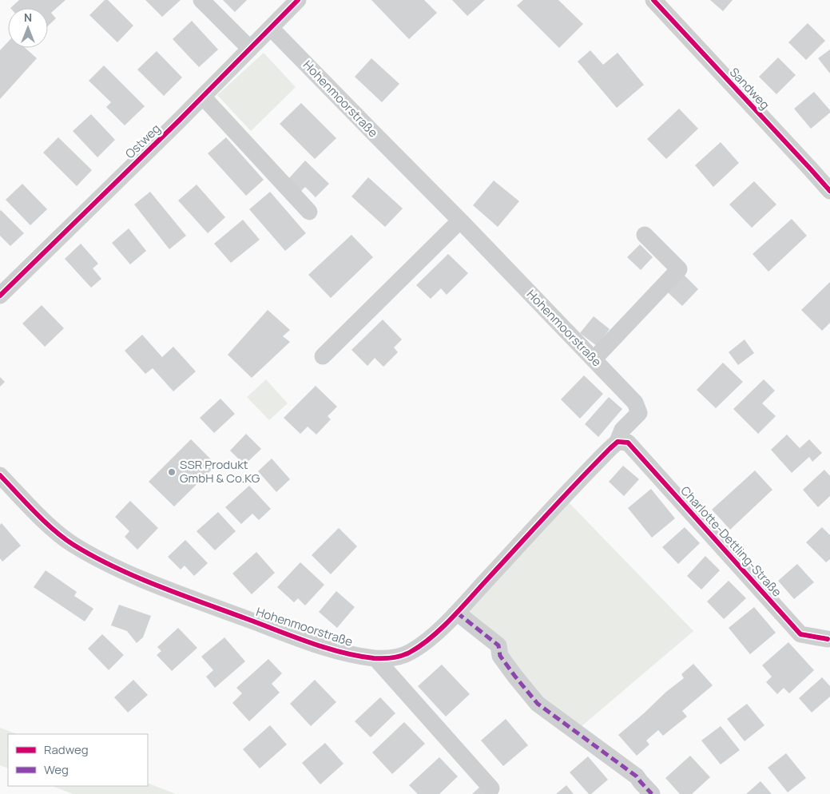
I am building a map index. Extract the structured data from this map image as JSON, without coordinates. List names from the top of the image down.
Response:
{
  "streets": {
    "street": [
      "Sandweg",
      "Hohenmoorstraße",
      "Ostweg",
      "Charlotte-Dettling-Straße"
    ]
  },
  "crossings": [
    ["Hohenmoorstraße", "Ostweg"],
    ["Hohenmoorstraße", "Charlotte-Dettling-Straße"]
  ],
  "places": ["SSR Produkt GmbH & Co.KG"],
  "legend": ["Radweg", "Weg"],
  "north": "top"
}
